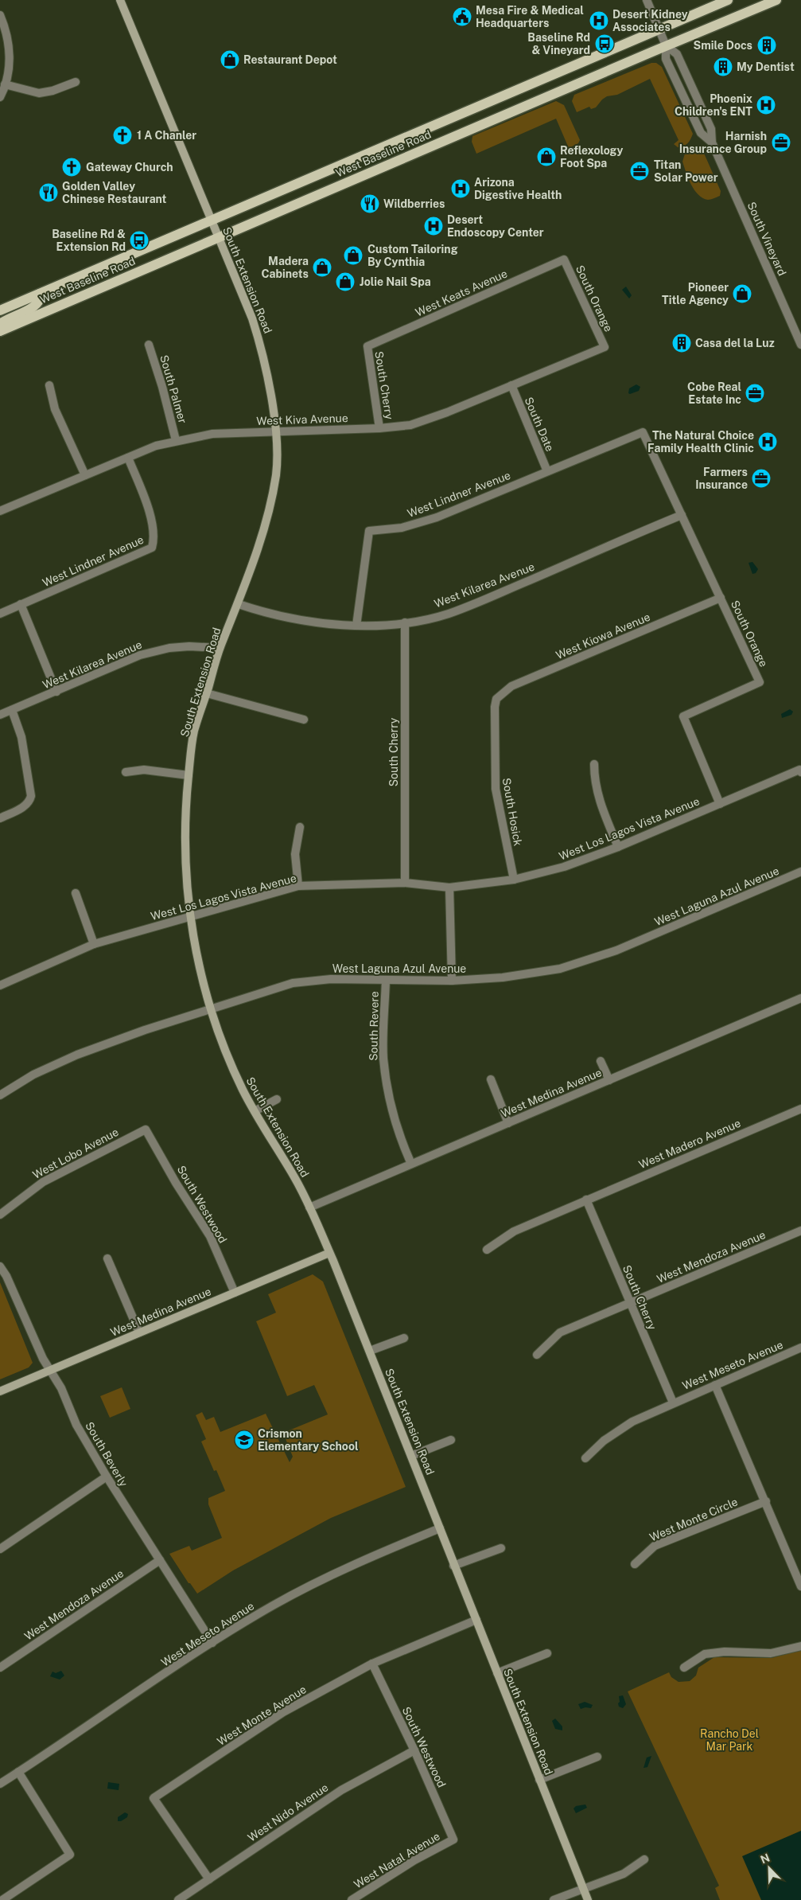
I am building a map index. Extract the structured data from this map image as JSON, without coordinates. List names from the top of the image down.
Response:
{
  "streets": {
    "main road": ["West Baseline Road"],
    "street": [
      "South Vineyard",
      "South Extension Road",
      "West Keats Avenue",
      "South Orange",
      "South Cherry",
      "South Palmer",
      "West Kiva Avenue",
      "South Date",
      "West Lindner Avenue",
      "West Kilarea Avenue",
      "West Kiowa Avenue",
      "South Hosick",
      "West Los Lagos Vista Avenue",
      "West Laguna Azul Avenue",
      "South Revere",
      "West Medina Avenue",
      "West Madero Avenue",
      "West Lobo Avenue",
      "South Westwood",
      "West Mendoza Avenue",
      "West Meseto Avenue",
      "South Beverly",
      "West Monte Circle",
      "West Monte Avenue",
      "West Nido Avenue",
      "West Natal Avenue"
    ]
  },
  "crossings": [
    ["West Baseline Road", "South Vineyard"],
    ["West Baseline Road", "South Extension Road"],
    ["South Extension Road", "West Kiva Avenue"],
    ["South Extension Road", "West Kilarea Avenue"],
    ["South Extension Road", "West Los Lagos Vista Avenue"],
    ["South Extension Road", "West Laguna Azul Avenue"],
    ["South Extension Road", "West Medina Avenue"],
    ["South Extension Road", "West Meseto Avenue"],
    ["South Extension Road", "West Monte Avenue"],
    ["West Keats Avenue", "South Orange"],
    ["West Keats Avenue", "South Cherry"],
    ["South Orange", "West Kiva Avenue"],
    ["South Orange", "West Lindner Avenue"],
    ["South Orange", "West Kilarea Avenue"],
    ["South Orange", "West Kiowa Avenue"],
    ["South Orange", "West Los Lagos Vista Avenue"],
    ["South Cherry", "West Kiva Avenue"],
    ["South Cherry", "West Kilarea Avenue"],
    ["South Cherry", "West Los Lagos Vista Avenue"],
    ["South Cherry", "West Madero Avenue"],
    ["South Cherry", "West Mendoza Avenue"],
    ["South Cherry", "West Meseto Avenue"],
    ["South Palmer", "West Kiva Avenue"],
    ["West Kiva Avenue", "South Date"],
    ["West Kiva Avenue", "West Lindner Avenue"],
    ["South Date", "West Lindner Avenue"],
    ["West Lindner Avenue", "West Kilarea Avenue"],
    ["West Kiowa Avenue", "South Hosick"],
    ["South Hosick", "West Los Lagos Vista Avenue"],
    ["West Laguna Azul Avenue", "South Revere"],
    ["South Revere", "West Medina Avenue"],
    ["West Medina Avenue", "South Westwood"],
    ["West Medina Avenue", "South Beverly"],
    ["West Lobo Avenue", "South Westwood"],
    ["South Westwood", "West Monte Avenue"],
    ["South Westwood", "West Nido Avenue"],
    ["South Westwood", "West Natal Avenue"],
    ["West Mendoza Avenue", "South Beverly"],
    ["West Meseto Avenue", "South Beverly"],
    ["West Monte Avenue", "West Nido Avenue"]
  ],
  "parks": ["Rancho Del Mar Park"],
  "places": {
    "public building": ["Mesa Fire & Medical Headquarters"],
    "hospital": [
      "Desert Kidney Associates",
      "Phoenix Children's ENT",
      "Arizona Digestive Health",
      "Desert Endoscopy Center",
      "The Natural Choice Family Health Clinic"
    ],
    "bus stop": ["Baseline Rd & Vineyard", "Baseline Rd & Extension Rd"],
    "building": ["Smile Docs", "My Dentist", "Casa del la Luz"],
    "shop": [
      "Restaurant Depot",
      "Reflexology Foot Spa",
      "Custom Tailoring By Cynthia",
      "Madera Cabinets",
      "Jolie Nail Spa",
      "Pioneer Title Agency"
    ],
    "church": ["1 A Chanler", "Gateway Church"],
    "office": [
      "Harnish Insurance Group",
      "Titan Solar Power",
      "Cobe Real Estate Inc",
      "Farmers Insurance"
    ],
    "restaurant": ["Golden Valley Chinese Restaurant", "Wildberries"],
    "school or university": ["Crismon Elementary School"]
  },
  "north": "top left"
}
